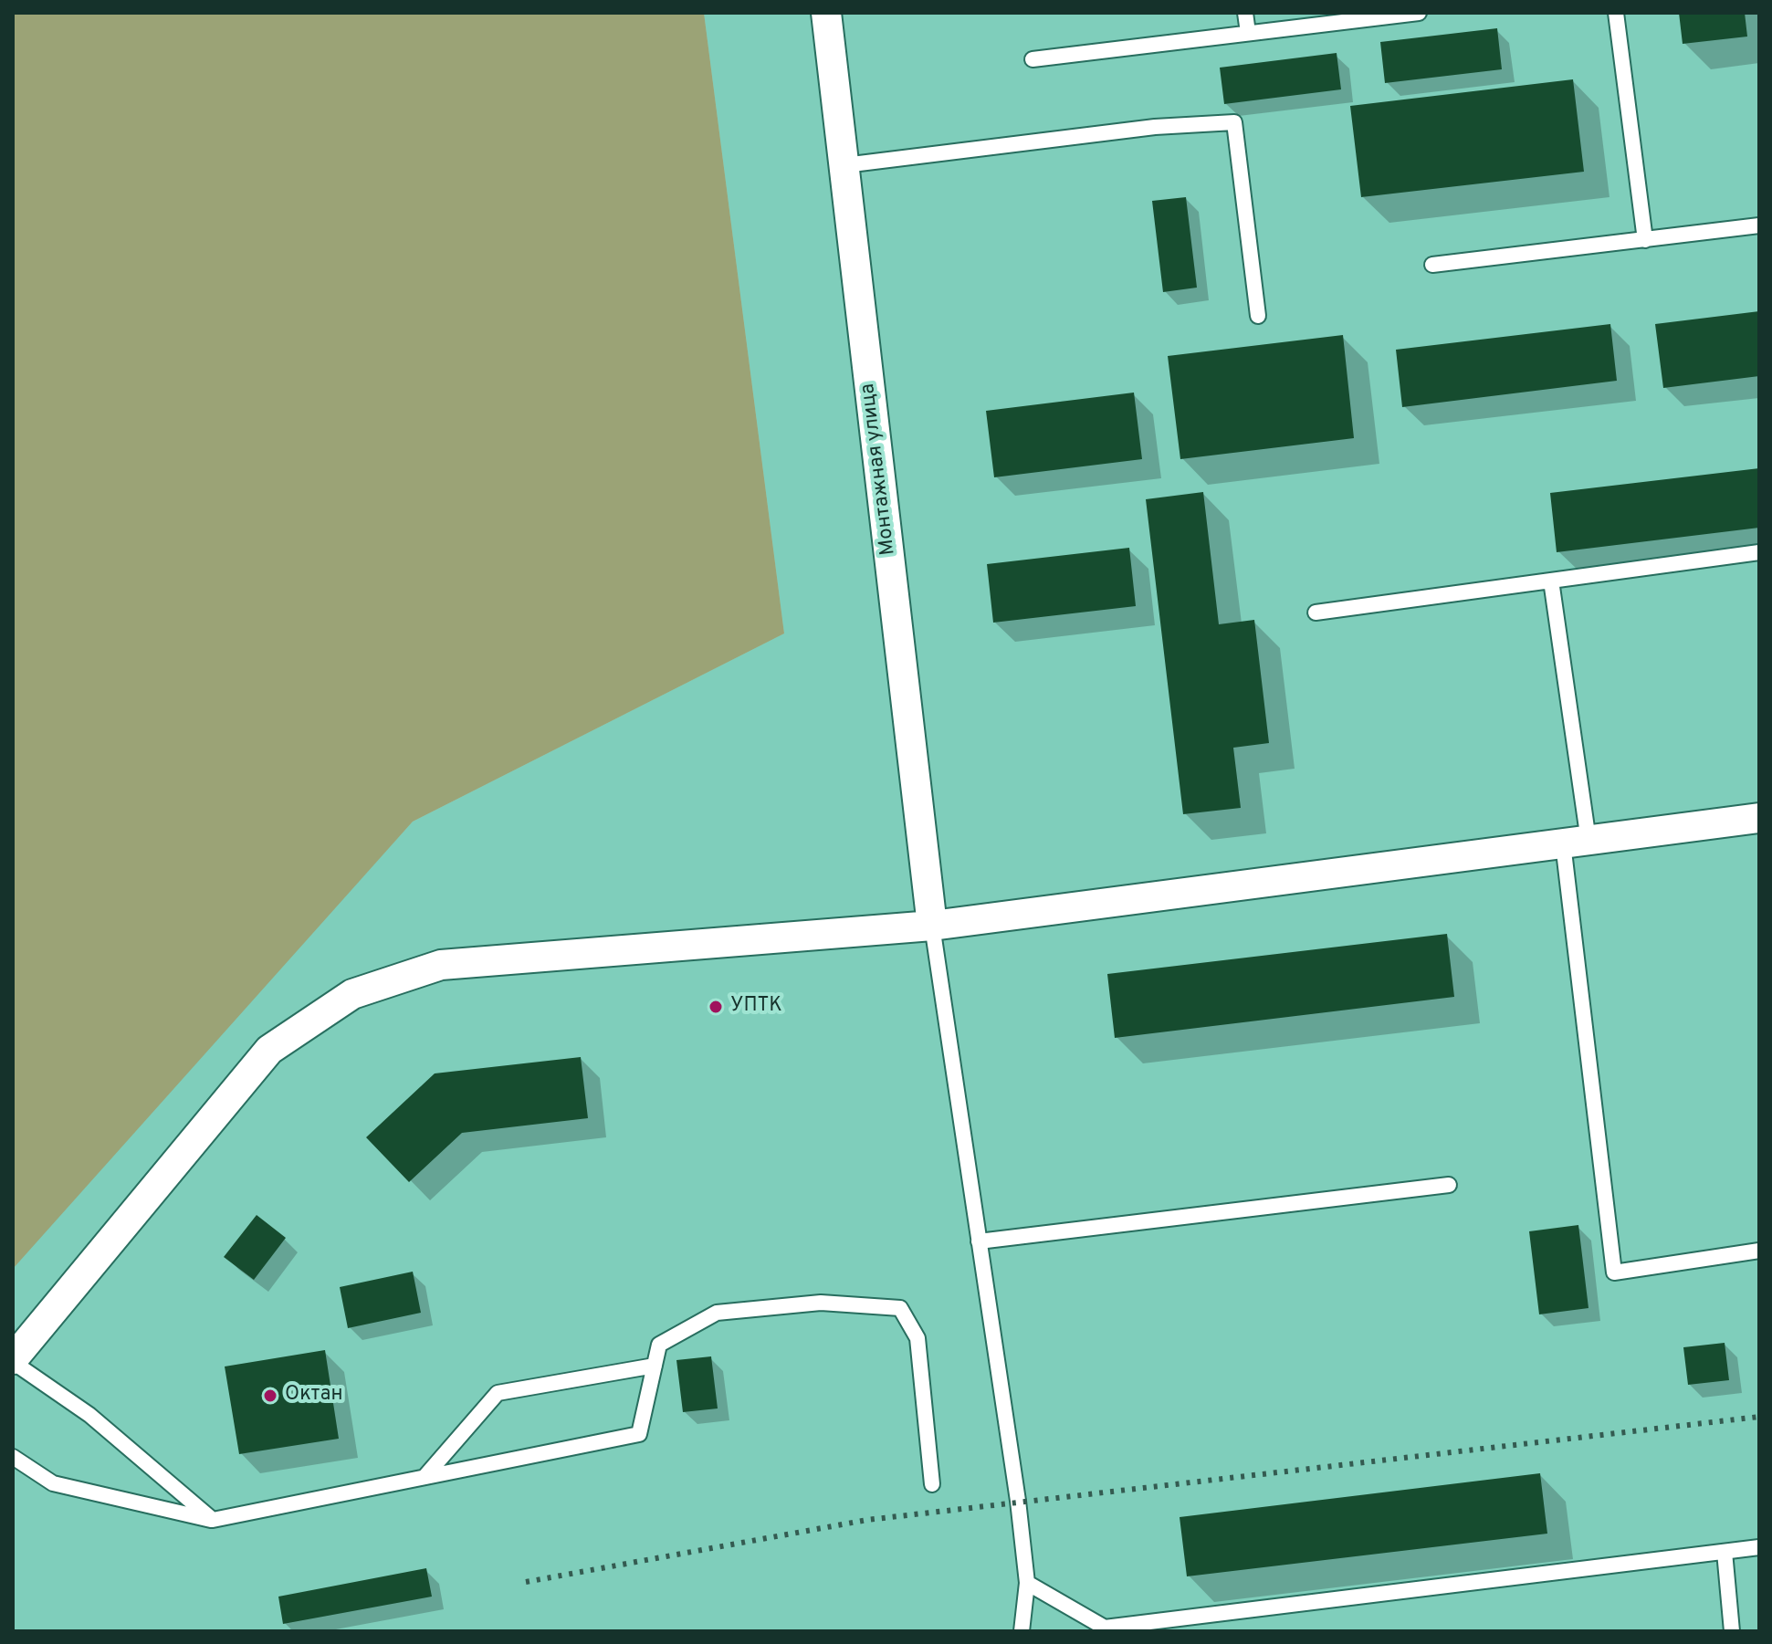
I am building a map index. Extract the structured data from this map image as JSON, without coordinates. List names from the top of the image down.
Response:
{
  "streets": {
    "street": ["Монтажная улица"]
  },
  "places": ["УПТК", "Октан"]
}
